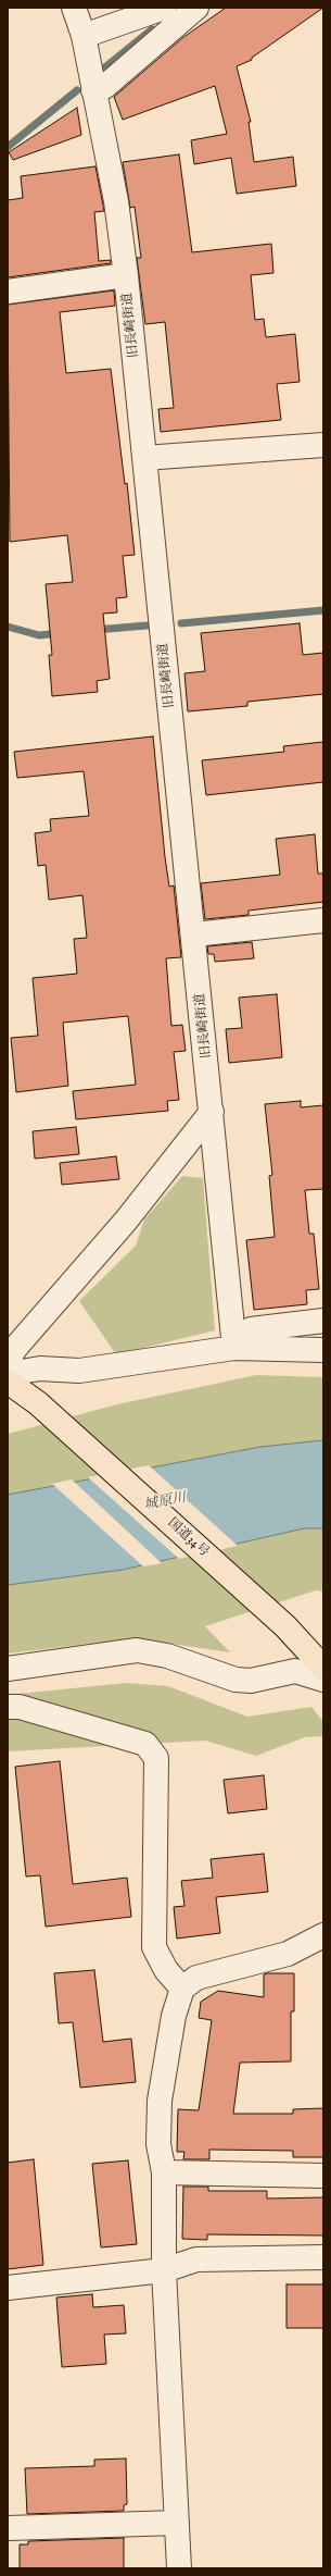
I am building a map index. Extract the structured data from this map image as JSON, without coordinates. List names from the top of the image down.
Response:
{
  "streets": {
    "highway": ["国道34号"],
    "street": ["旧長崎街道"]
  },
  "water": ["城原川"]
}
